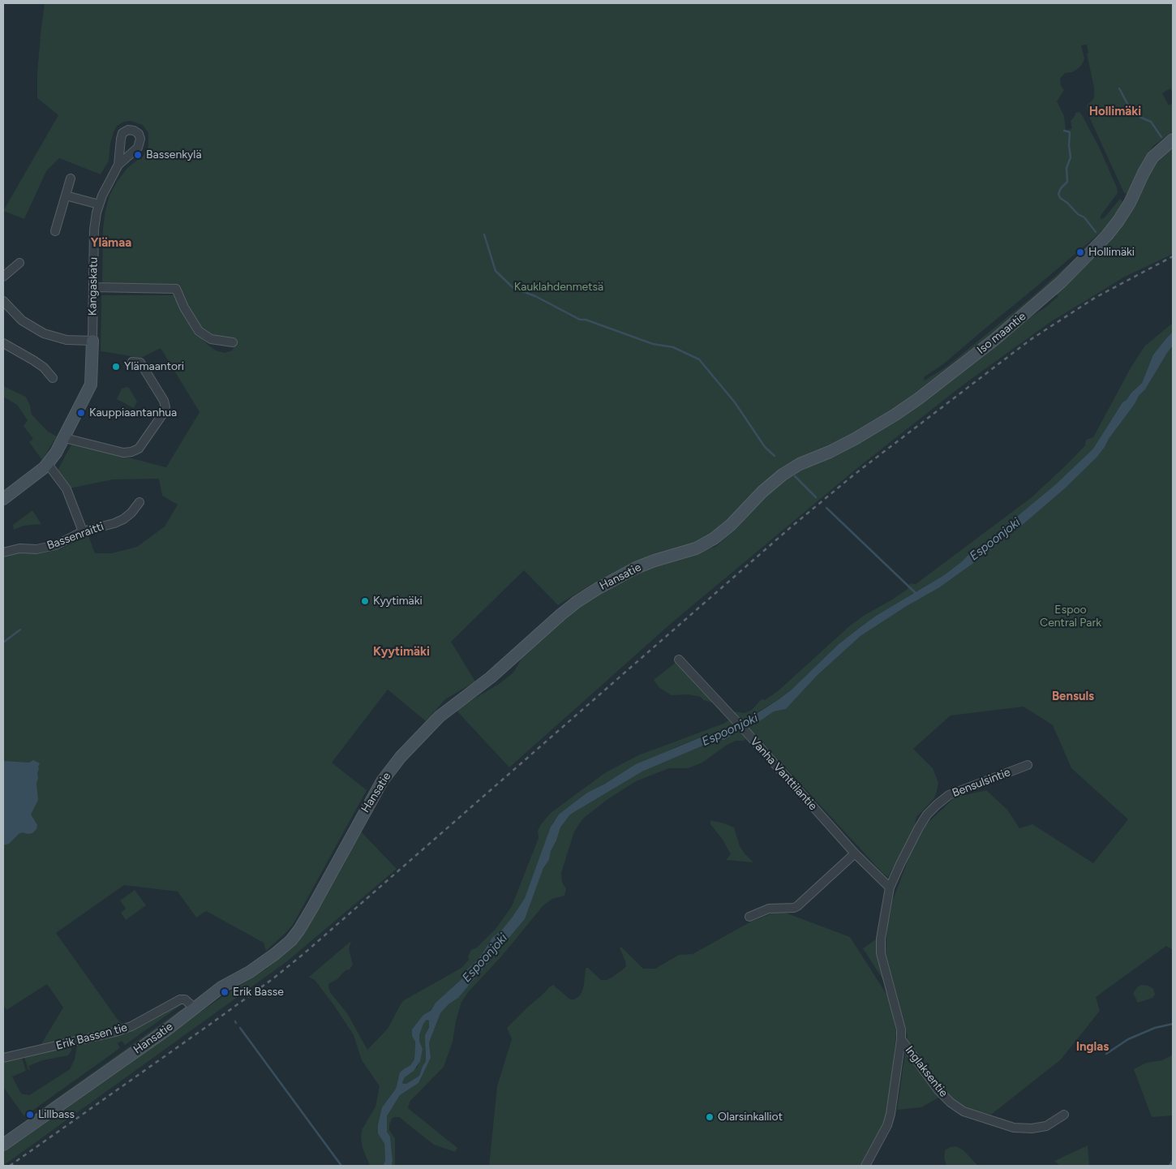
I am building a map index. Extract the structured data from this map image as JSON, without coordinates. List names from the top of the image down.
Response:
{
  "streets": {
    "main road": ["Iso maantie", "Hansatie"],
    "street": [
      "Kangaskatu",
      "Bassenraitti",
      "Vanha Vanttilantie",
      "Bensulsintie",
      "Erik Bassen tie",
      "Inglaksentie"
    ]
  },
  "crossings": [
    ["Iso maantie", "Hansatie"],
    ["Hansatie", "Erik Bassen tie"],
    ["Vanha Vanttilantie", "Bensulsintie"]
  ],
  "districts": [
    "Hollimäki",
    "Ylämaa",
    "Kyytimäki",
    "Bensuls",
    "Inglas"
  ],
  "water": ["Espoonjoki"],
  "parks": ["Kauklahdenmetsä", "Espoo Central Park"],
  "places": [
    "Bassenkylä",
    "Hollimäki",
    "Ylämaantori",
    "Kauppiaantanhua",
    "Kyytimäki",
    "Erik Basse",
    "Lillbass",
    "Olarsinkalliot"
  ]
}
